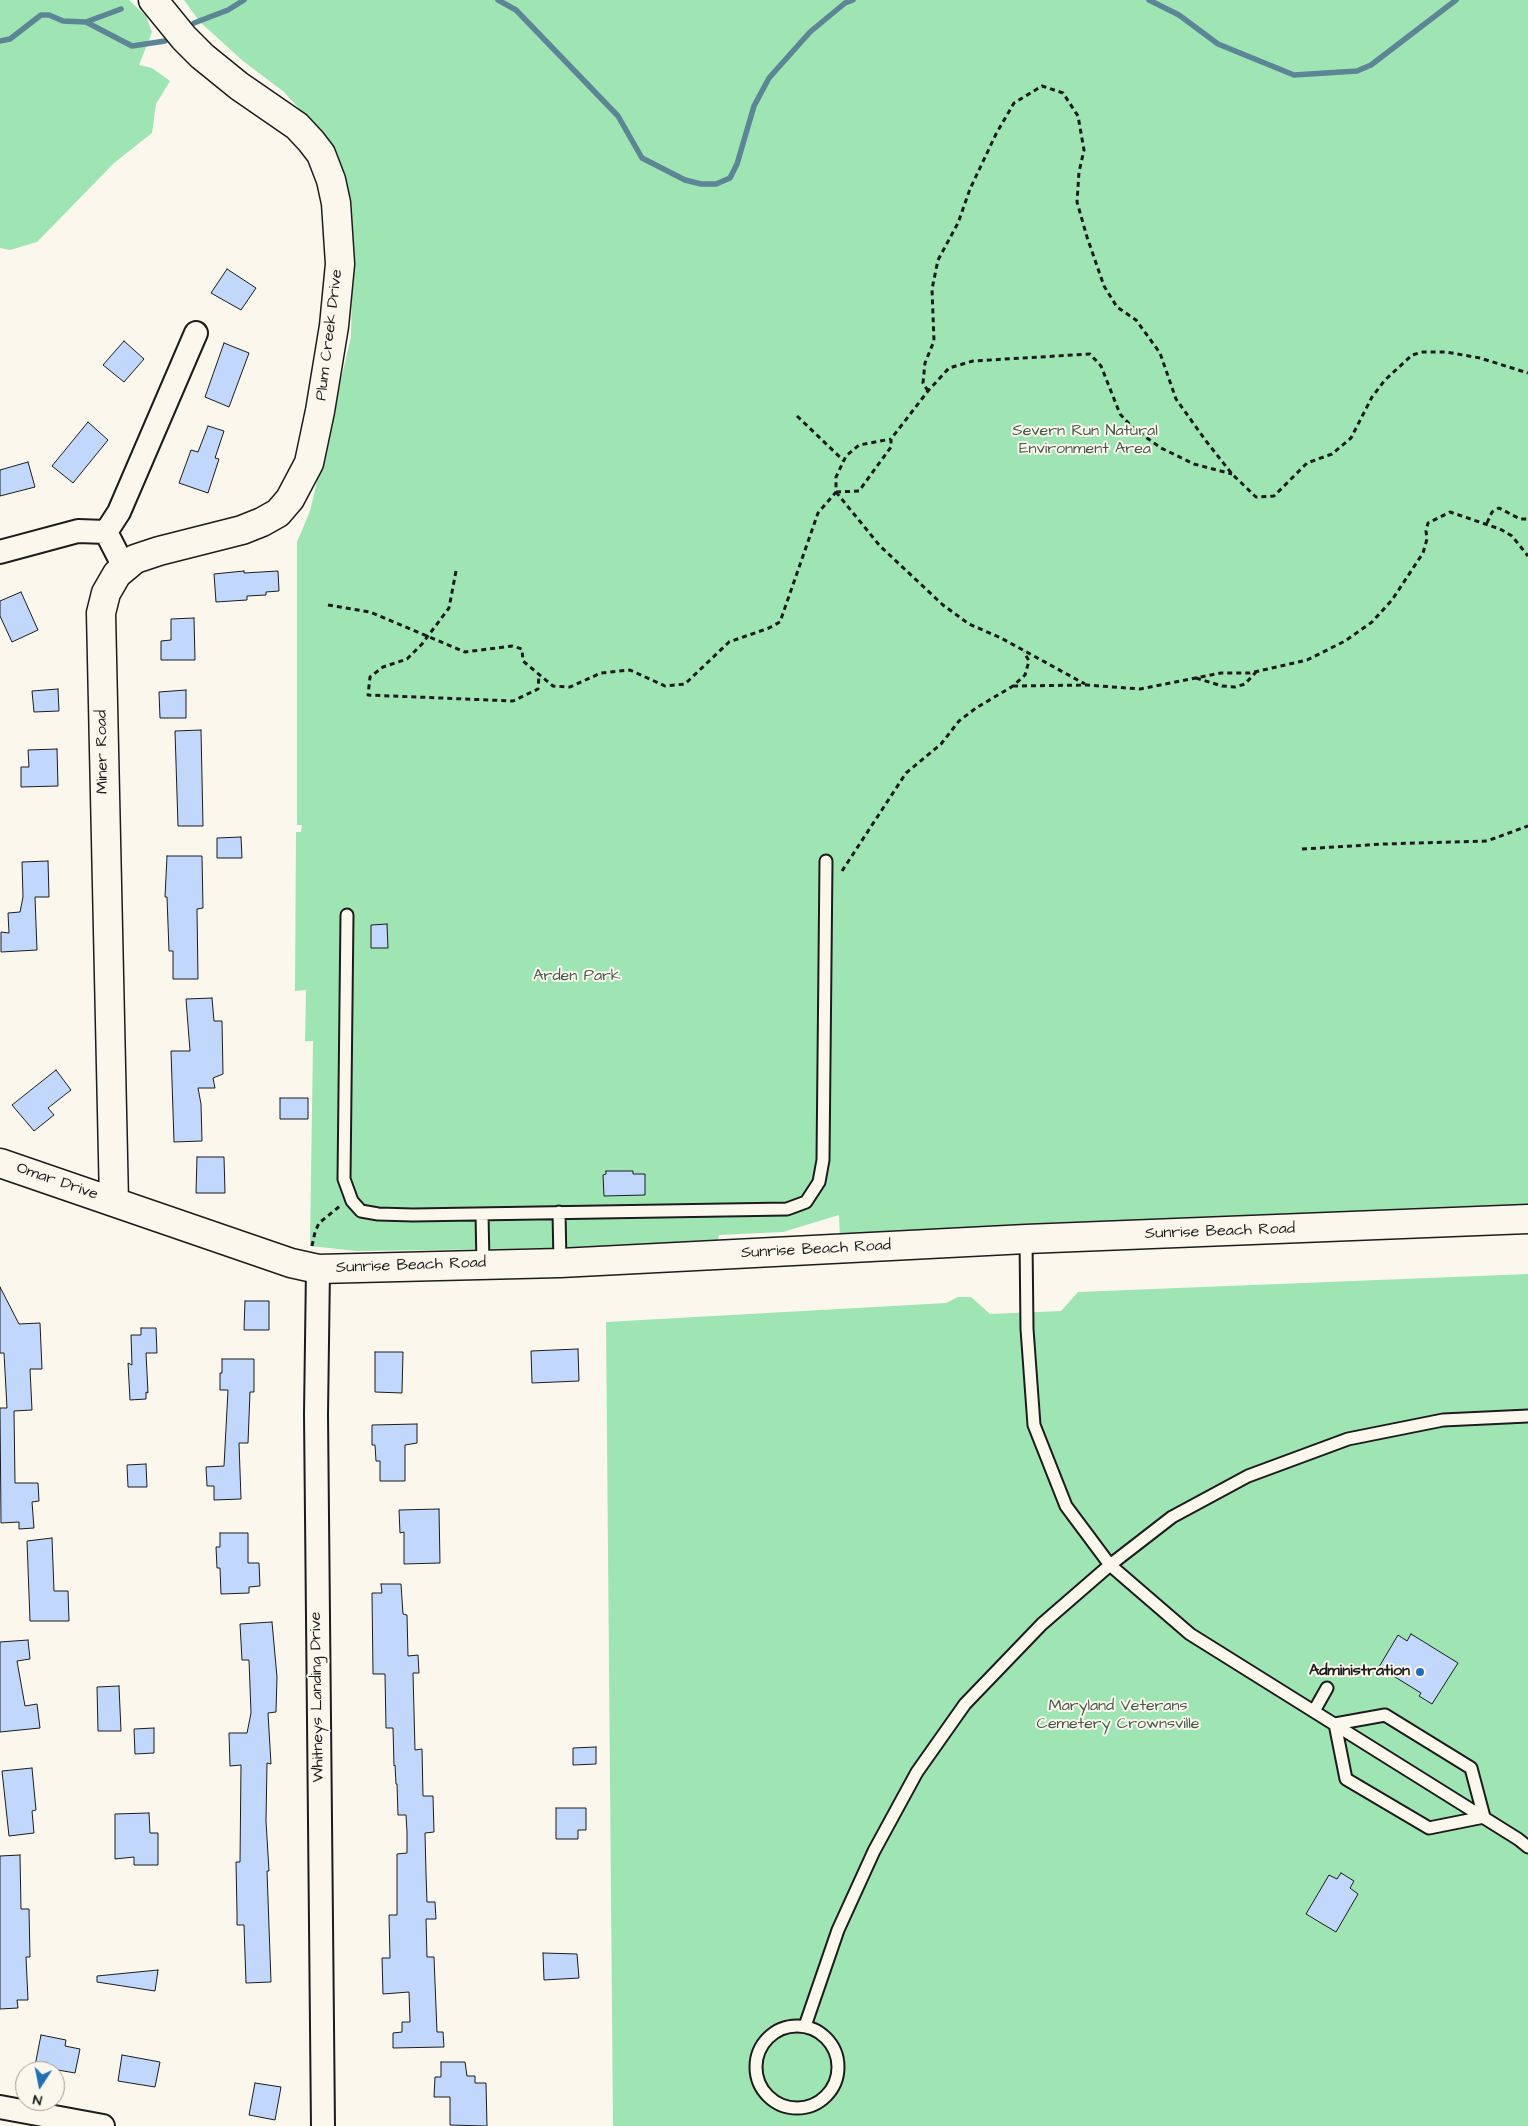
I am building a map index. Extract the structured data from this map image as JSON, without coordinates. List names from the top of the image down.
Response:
{
  "streets": {
    "street": [
      "Plum Creek Drive",
      "Miner Road",
      "Omar Drive",
      "Sunrise Beach Road",
      "Whitneys Landing Drive"
    ]
  },
  "crossings": [
    ["Plum Creek Drive", "Miner Road"],
    ["Miner Road", "Omar Drive"],
    ["Miner Road", "Sunrise Beach Road"],
    ["Omar Drive", "Sunrise Beach Road"],
    ["Sunrise Beach Road", "Whitneys Landing Drive"]
  ],
  "parks": ["Severn Run Natural Environment Area", "Arden Park", "Maryland Veterans Cemetery Crownsville"],
  "places": ["Administration"],
  "north": "bottom"
}
